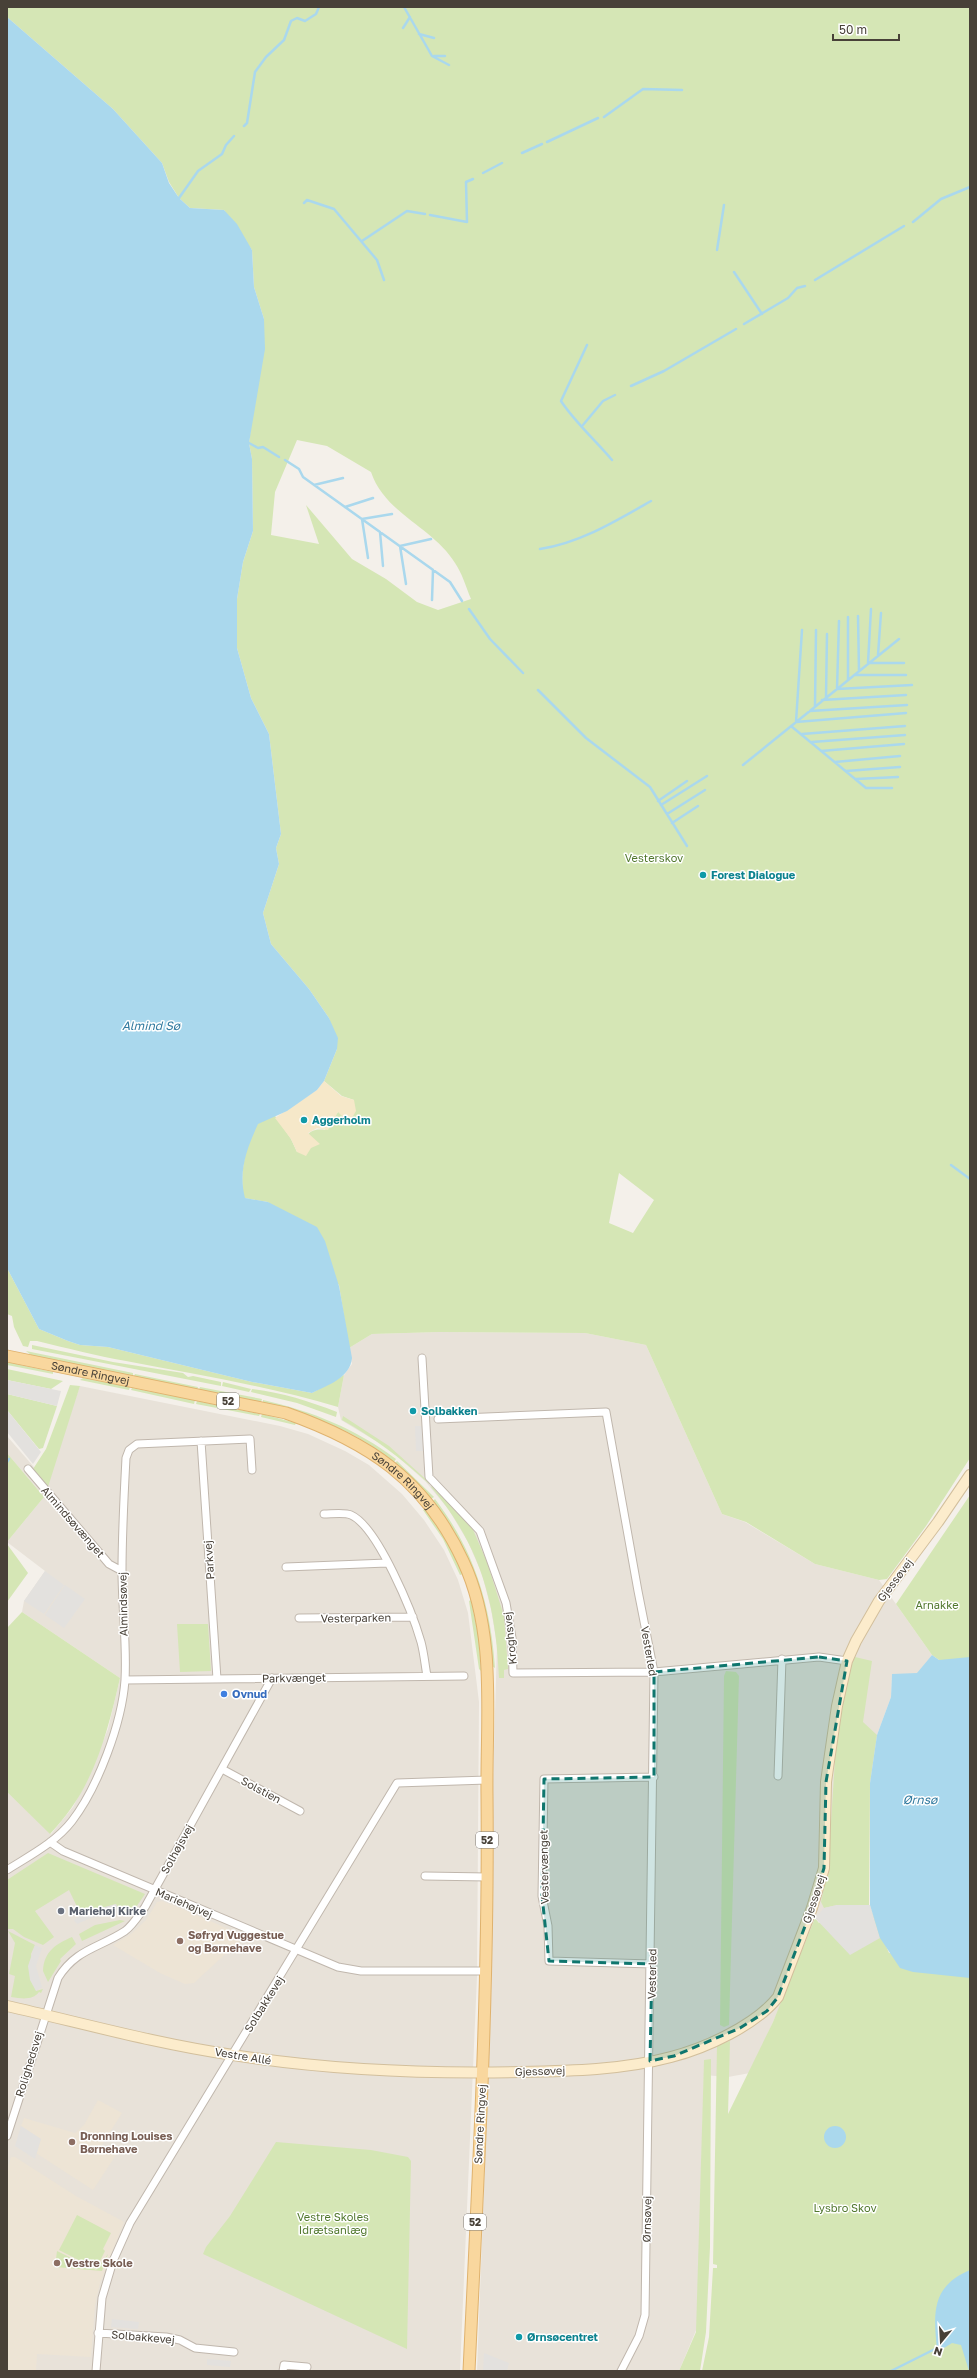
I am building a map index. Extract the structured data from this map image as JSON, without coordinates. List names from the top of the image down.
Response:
{
  "streets": {
    "main road": ["Søndre Ringvej", "52"],
    "street": [
      "Almindsøvænget",
      "Parkvej",
      "Gjessøvej",
      "Almindsøvej",
      "Vesterparken",
      "Kroghsvej",
      "Vesterled",
      "Parkvænget",
      "Solstien",
      "Solhøjsvej",
      "Vestervænget",
      "Mariehøjvej",
      "Solbakkevej",
      "Vestre Allé",
      "Rolighedsvej",
      "Ørnsøvej"
    ]
  },
  "crossings": [
    ["Søndre Ringvej", "Gjessøvej"],
    ["Søndre Ringvej", "Mariehøjvej"],
    ["Søndre Ringvej", "Solbakkevej"],
    ["Søndre Ringvej", "Vestre Allé"],
    ["Almindsøvænget", "Almindsøvej"],
    ["Parkvej", "Almindsøvej"],
    ["Parkvej", "Parkvænget"],
    ["Gjessøvej", "Kroghsvej"],
    ["Gjessøvej", "Vesterled"],
    ["Gjessøvej", "Vestre Allé"],
    ["Gjessøvej", "Ørnsøvej"],
    ["Almindsøvej", "Parkvænget"],
    ["Almindsøvej", "Mariehøjvej"],
    ["Kroghsvej", "Vesterled"],
    ["Vesterled", "Vestervænget"],
    ["Vesterled", "Ørnsøvej"],
    ["Parkvænget", "Solhøjsvej"],
    ["Solstien", "Solhøjsvej"],
    ["Solhøjsvej", "Mariehøjvej"],
    ["Solhøjsvej", "Vestre Allé"],
    ["Solhøjsvej", "Rolighedsvej"],
    ["Mariehøjvej", "Solbakkevej"],
    ["Solbakkevej", "Vestre Allé"],
    ["Vestre Allé", "Rolighedsvej"]
  ],
  "water": ["Almind Sø", "Ørnsø"],
  "parks": [
    "Vesterskov",
    "Arnakke",
    "Lysbro Skov",
    "Vestre Skoles Idrætsanlæg"
  ],
  "places": [
    "Forest Dialogue",
    "Aggerholm",
    "Solbakken",
    "Ovnud",
    "Mariehøj Kirke",
    "Søfryd Vuggestue og Børnehave",
    "Dronning Louises Børnehave",
    "Vestre Skole",
    "Ørnsøcentret"
  ],
  "scale_bar": "50 m",
  "north": "bottom"
}
